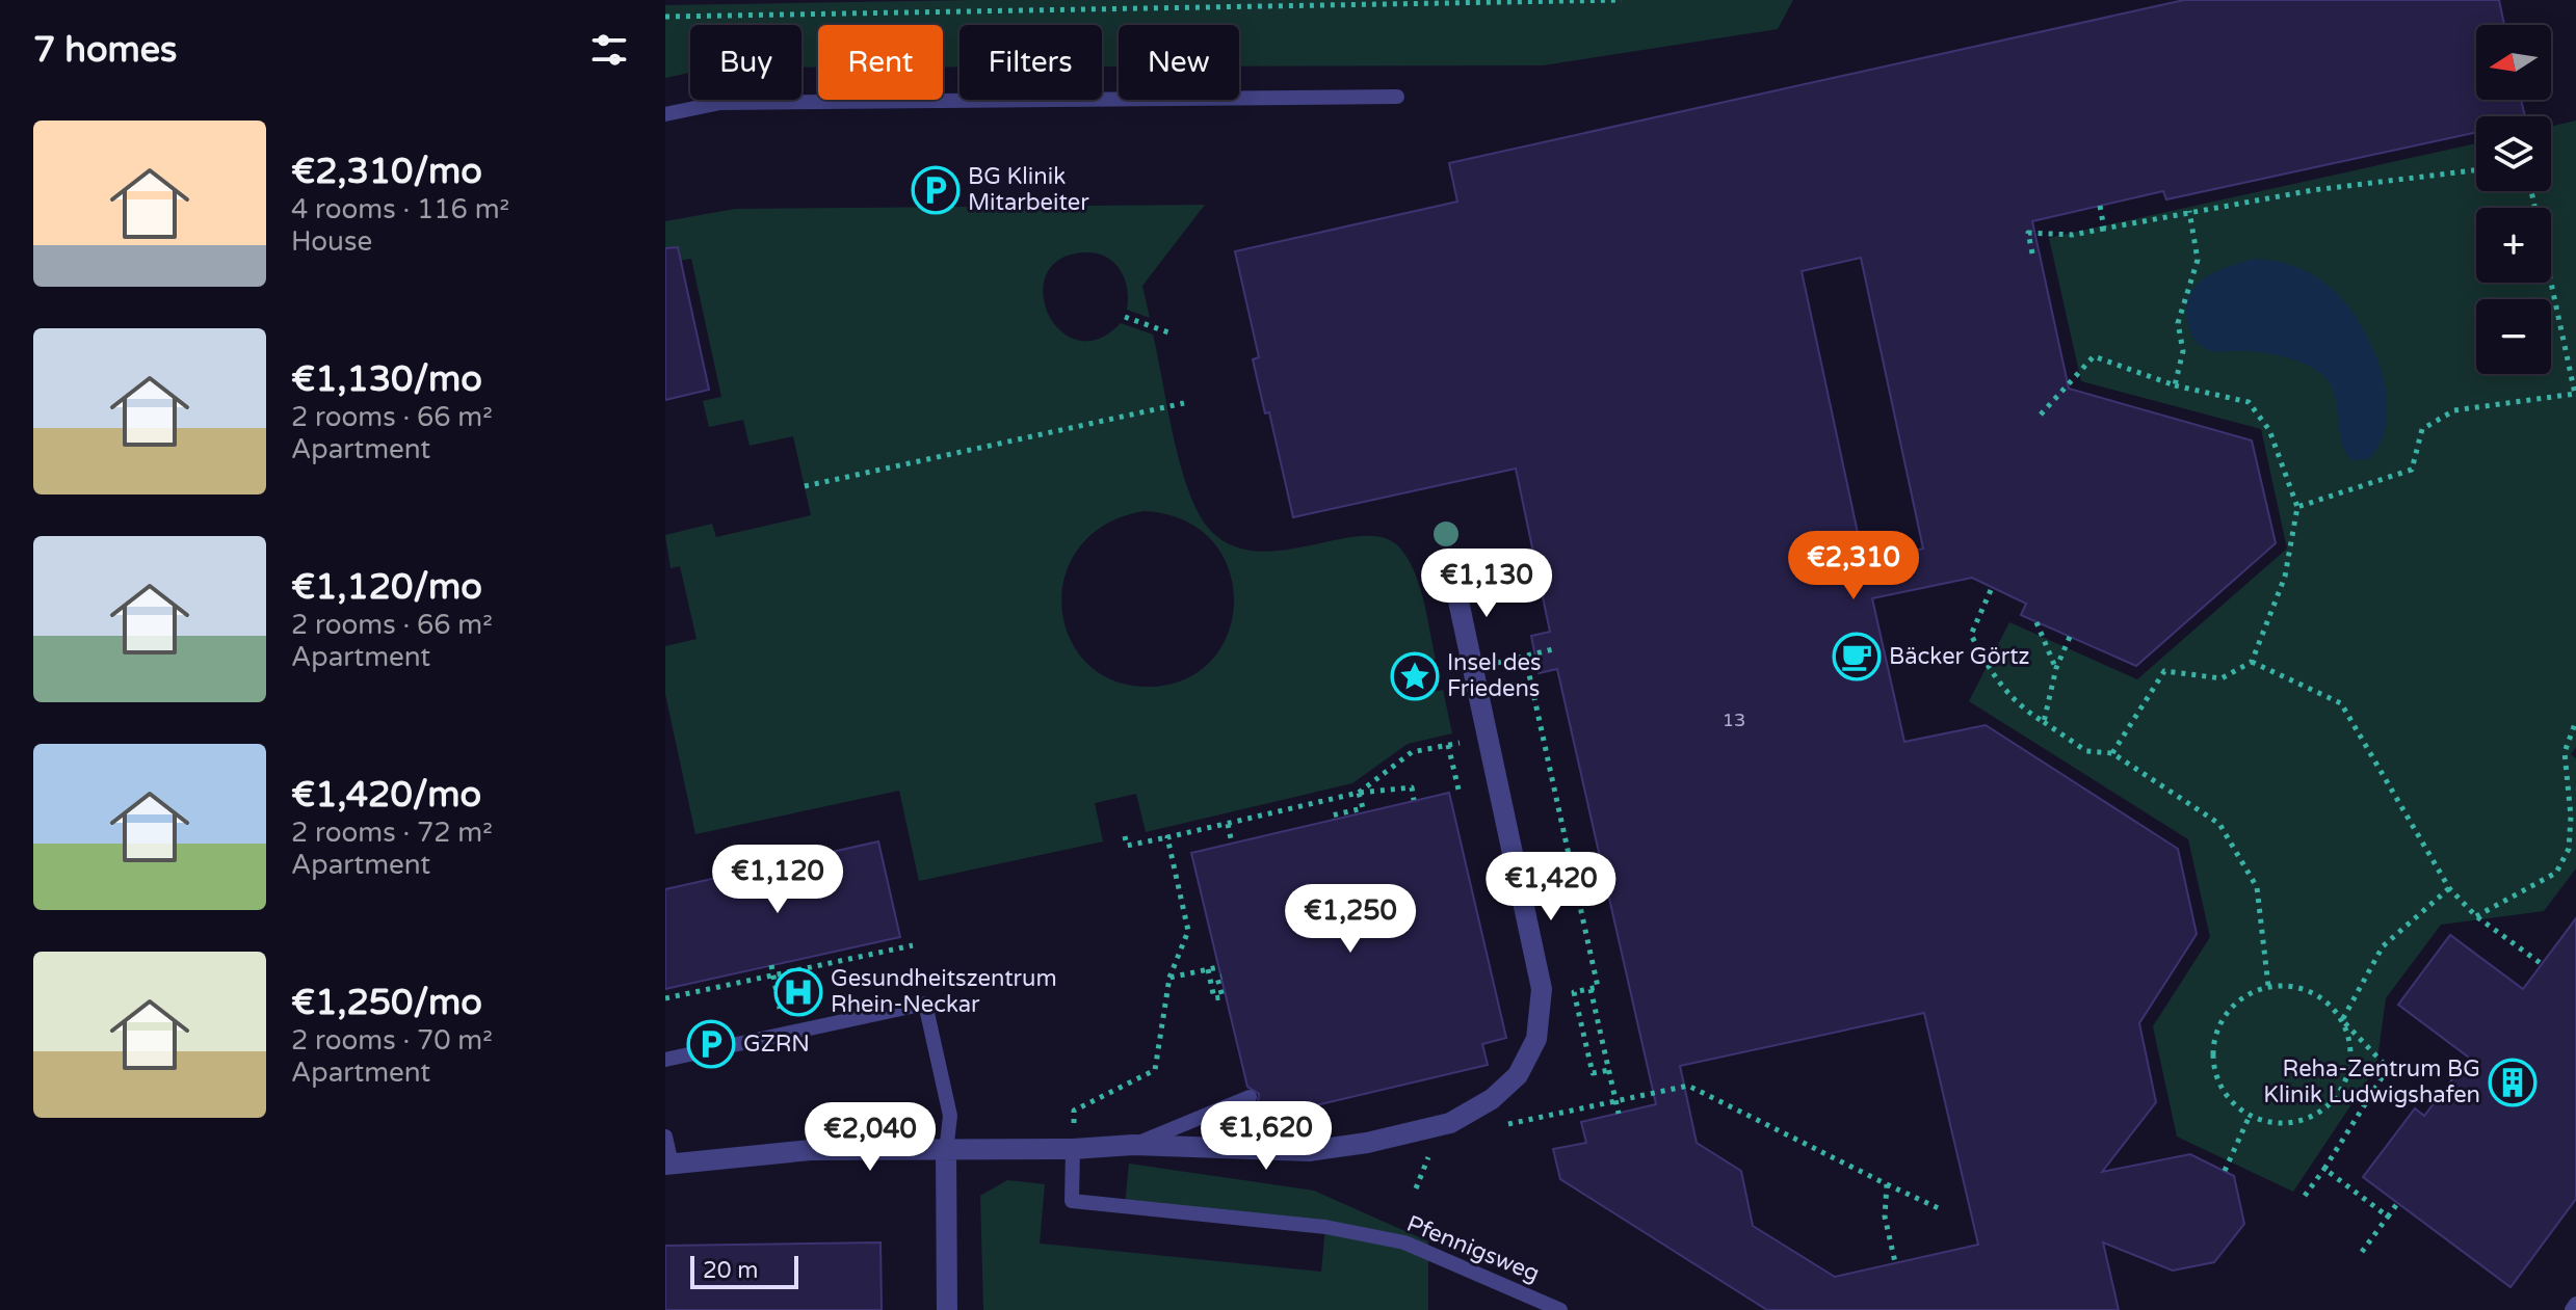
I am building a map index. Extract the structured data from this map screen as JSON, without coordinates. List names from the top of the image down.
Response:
{
  "streets": {
    "lane": ["Pfennigsweg"]
  },
  "places": {
    "parking": ["BG Klinik Mitarbeiter", "GZRN"],
    "cafe": ["Bäcker Görtz"],
    "place": ["Insel des Friedens"],
    "hospital": ["Gesundheitszentrum Rhein-Neckar"],
    "building": ["Reha-Zentrum BG Klinik Ludwigshafen"]
  },
  "house_numbers": ["13"],
  "scale_bar": "20 m",
  "north": "left",
  "page": {
    "heading": "7 homes",
    "map_buttons": ["+", "−"],
    "chip": [
      "Buy",
      "Rent",
      "Filters",
      "New"
    ],
    "list": [
      {
        "name": "€2,310/mo",
        "note": "4 rooms · 116 m² · House"
      },
      {
        "name": "€1,130/mo",
        "note": "2 rooms · 66 m² · Apartment"
      },
      {
        "name": "€1,120/mo",
        "note": "2 rooms · 66 m² · Apartment"
      },
      {
        "name": "€1,420/mo",
        "note": "2 rooms · 72 m² · Apartment"
      },
      {
        "name": "€1,250/mo",
        "note": "2 rooms · 70 m² · Apartment"
      }
    ],
    "price": [
      "€2,310",
      "€1,130",
      "€1,120",
      "€1,420",
      "€1,250",
      "€1,620",
      "€2,040"
    ],
    "scale": "20 m"
  }
}
